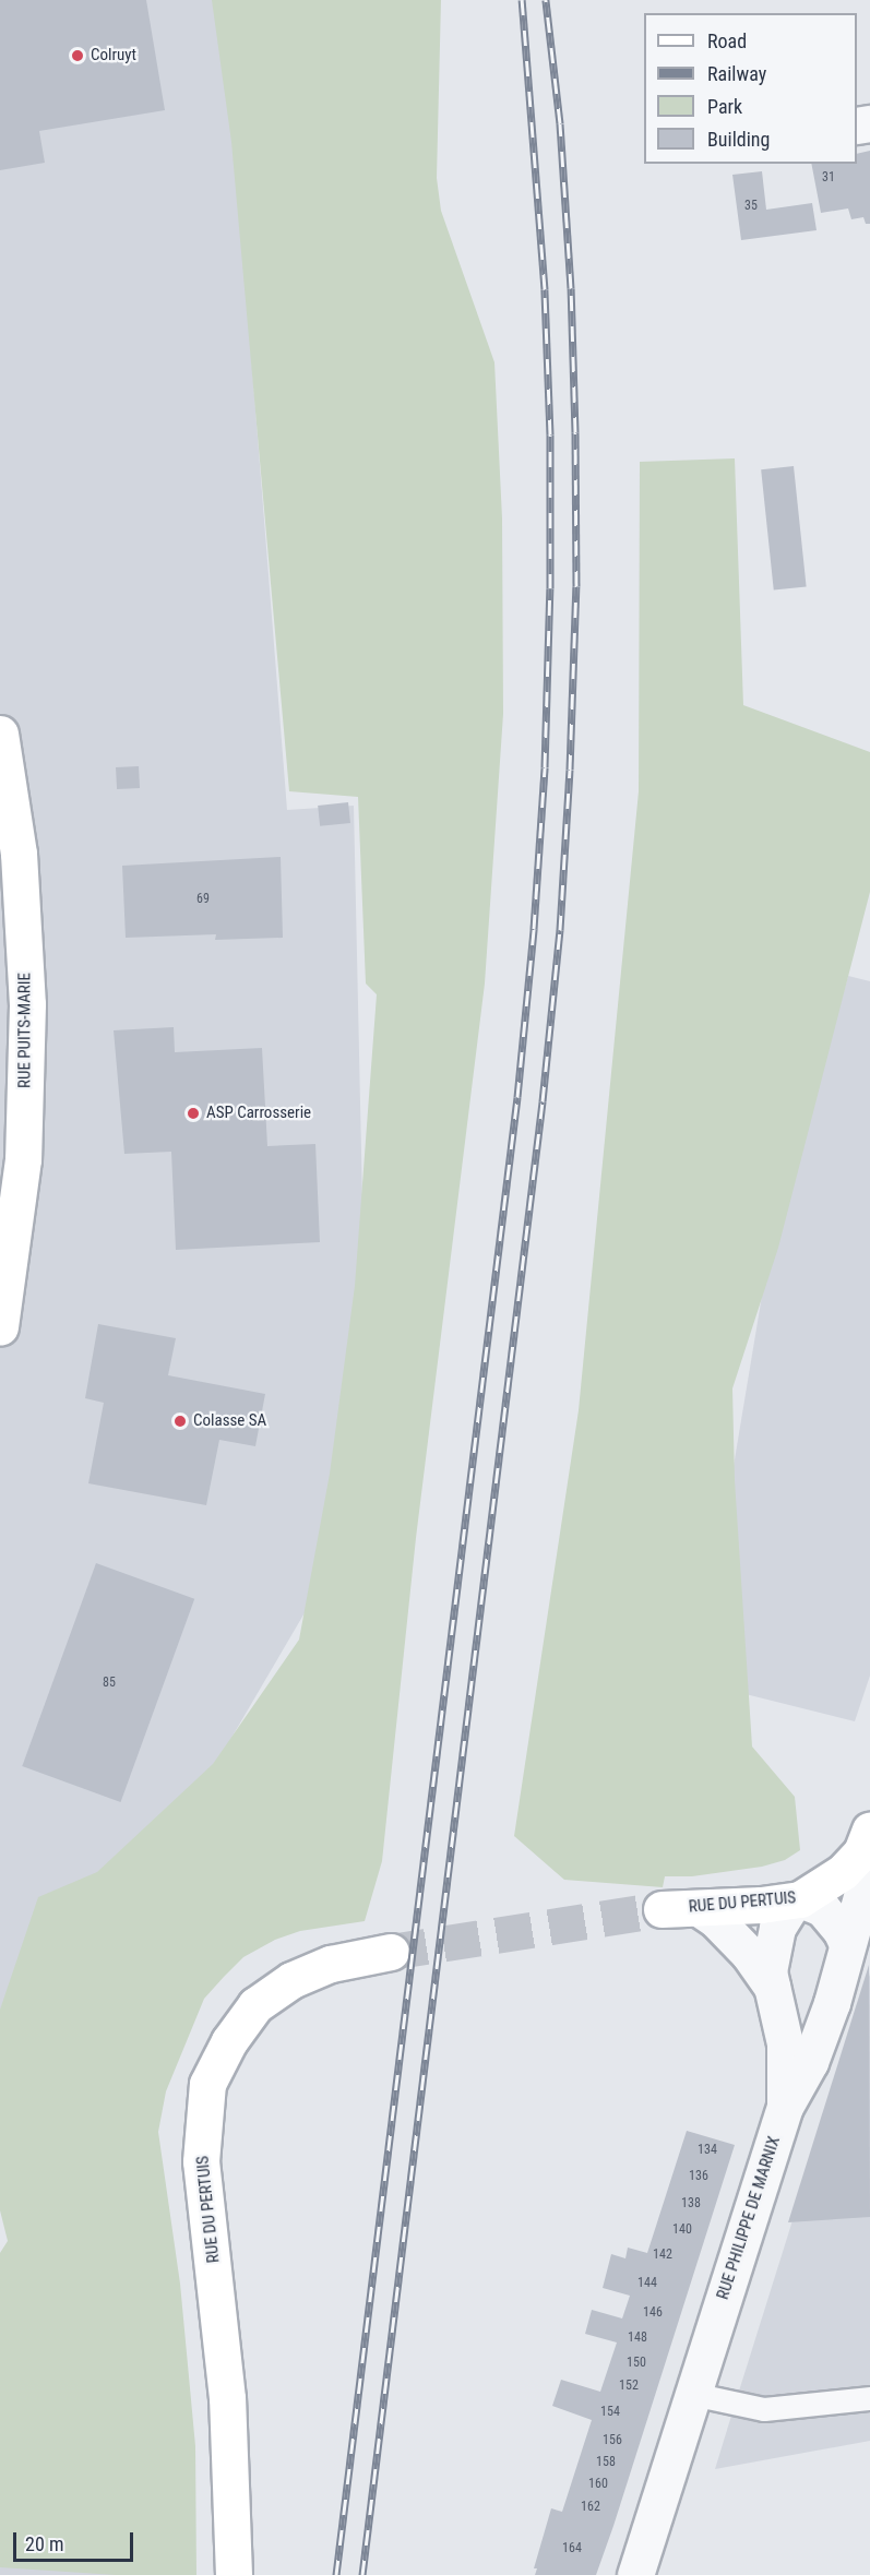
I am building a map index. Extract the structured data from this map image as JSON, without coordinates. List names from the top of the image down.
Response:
{
  "streets": {
    "main road": ["RUE PUITS-MARIE", "RUE DU PERTUIS"],
    "street": ["RUE PHILIPPE DE MARNIX"]
  },
  "places": ["Colruyt", "ASP Carrosserie", "Colasse SA"],
  "house_numbers": [
    "31",
    "35",
    "69",
    "85",
    "134",
    "136",
    "138",
    "140",
    "142",
    "144",
    "146",
    "148",
    "150",
    "152",
    "154",
    "156",
    "158",
    "160",
    "162",
    "164"
  ],
  "legend": [
    "Road",
    "Railway",
    "Park",
    "Building"
  ],
  "scale_bar": "20 m"
}
